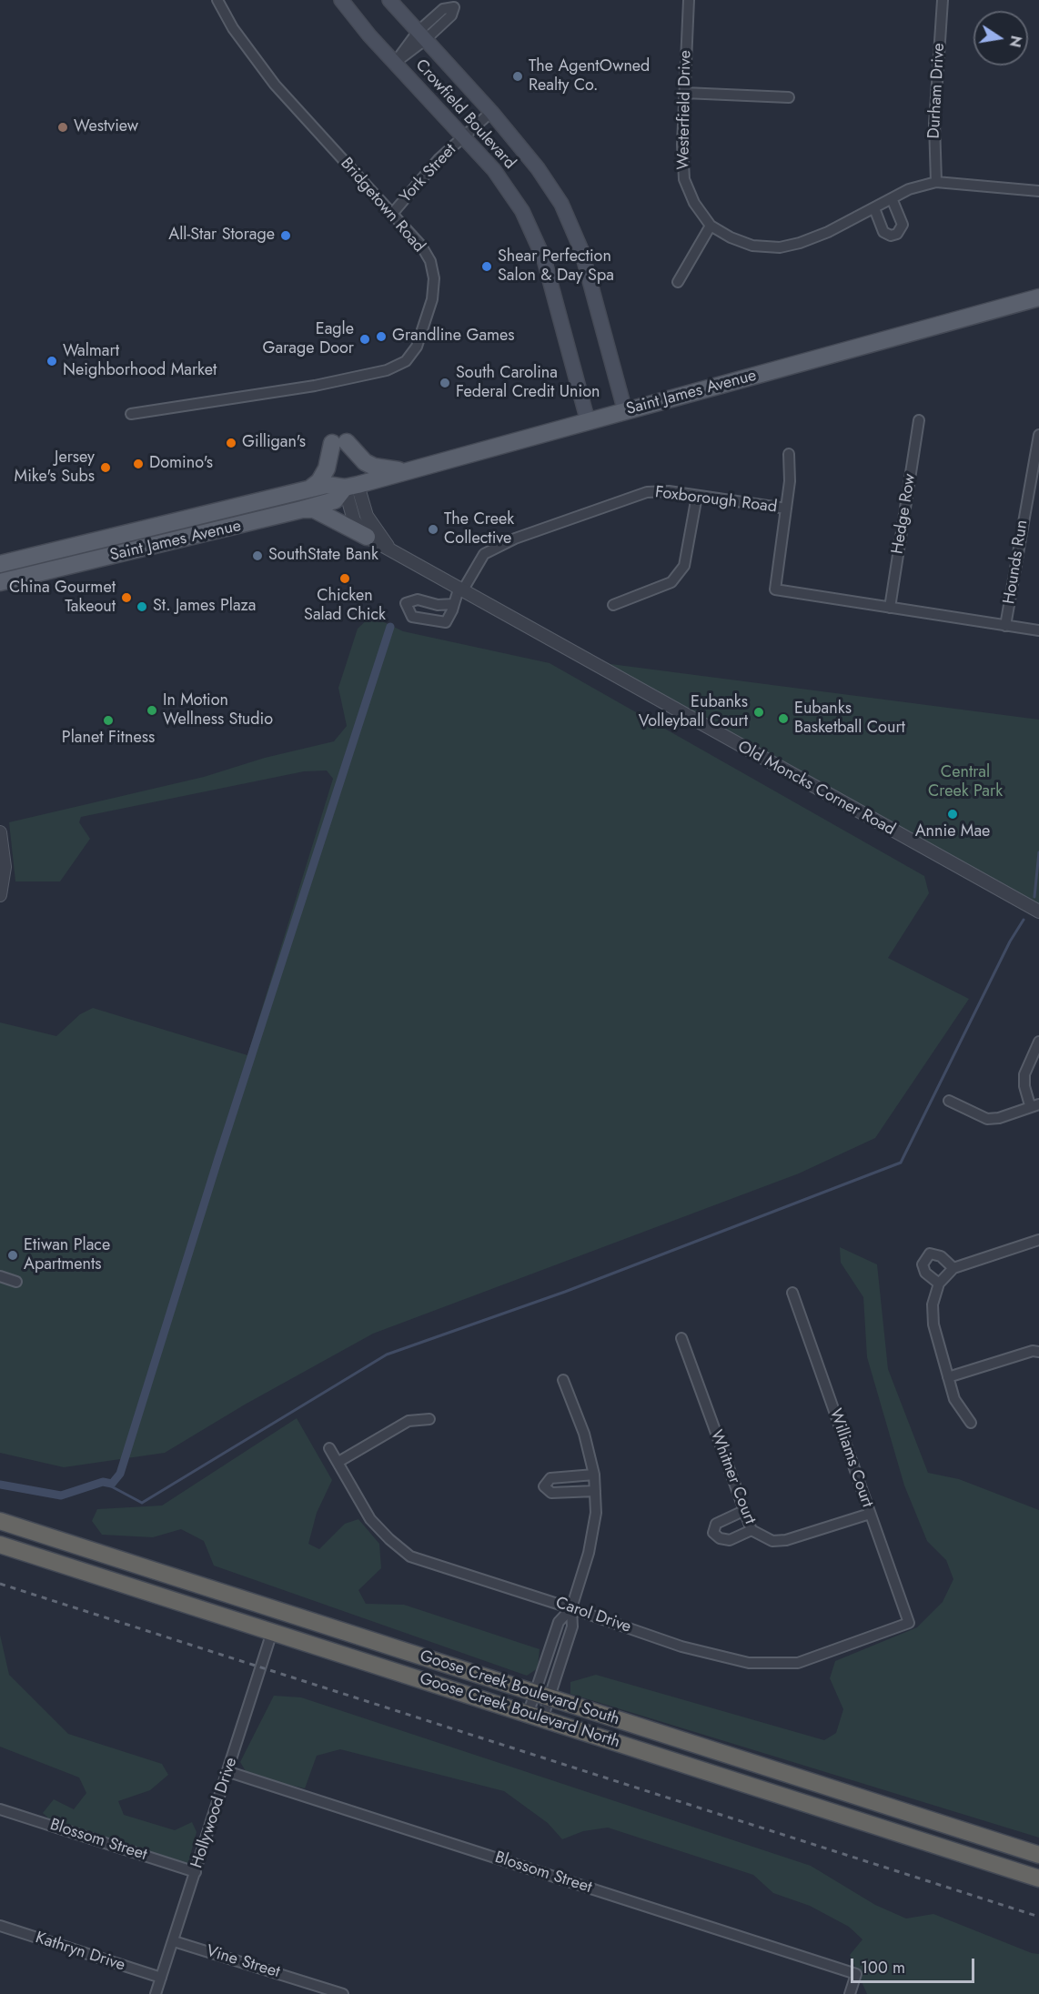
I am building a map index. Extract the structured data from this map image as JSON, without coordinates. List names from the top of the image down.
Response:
{
  "streets": {
    "highway": ["Goose Creek Boulevard South", "Goose Creek Boulevard North"],
    "main road": ["Crowfield Boulevard", "Saint James Avenue"],
    "street": [
      "Durham Drive",
      "Westerfield Drive",
      "York Street",
      "Bridgetown Road",
      "Foxborough Road",
      "Hedge Row",
      "Hounds Run",
      "Old Moncks Corner Road",
      "Williams Court",
      "Whitner Court",
      "Carol Drive",
      "Hollywood Drive",
      "Blossom Street",
      "Kathryn Drive",
      "Vine Street"
    ]
  },
  "crossings": [
    ["Durham Drive", "Westerfield Drive"],
    ["Crowfield Boulevard", "York Street"],
    ["Crowfield Boulevard", "Saint James Avenue"],
    ["York Street", "Bridgetown Road"],
    ["Foxborough Road", "Hedge Row"],
    ["Foxborough Road", "Hounds Run"],
    ["Foxborough Road", "Old Moncks Corner Road"],
    ["Williams Court", "Whitner Court"],
    ["Williams Court", "Carol Drive"],
    ["Goose Creek Boulevard North", "Hollywood Drive"],
    ["Hollywood Drive", "Blossom Street"],
    ["Hollywood Drive", "Kathryn Drive"],
    ["Hollywood Drive", "Vine Street"]
  ],
  "parks": ["Central Creek Park"],
  "places": [
    "The AgentOwned Realty Co.",
    "Westview",
    "All-Star Storage",
    "Shear Perfection Salon & Day Spa",
    "Grandline Games",
    "Eagle Garage Door",
    "Walmart Neighborhood Market",
    "South Carolina Federal Credit Union",
    "Gilligan's",
    "Domino's",
    "Jersey Mike's Subs",
    "The Creek Collective",
    "SouthState Bank",
    "Chicken Salad Chick",
    "China Gourmet Takeout",
    "St. James Plaza",
    "In Motion Wellness Studio",
    "Eubanks Volleyball Court",
    "Eubanks Basketball Court",
    "Planet Fitness",
    "Annie Mae",
    "Etiwan Place Apartments"
  ],
  "scale_bar": "100 m",
  "north": "right"
}
